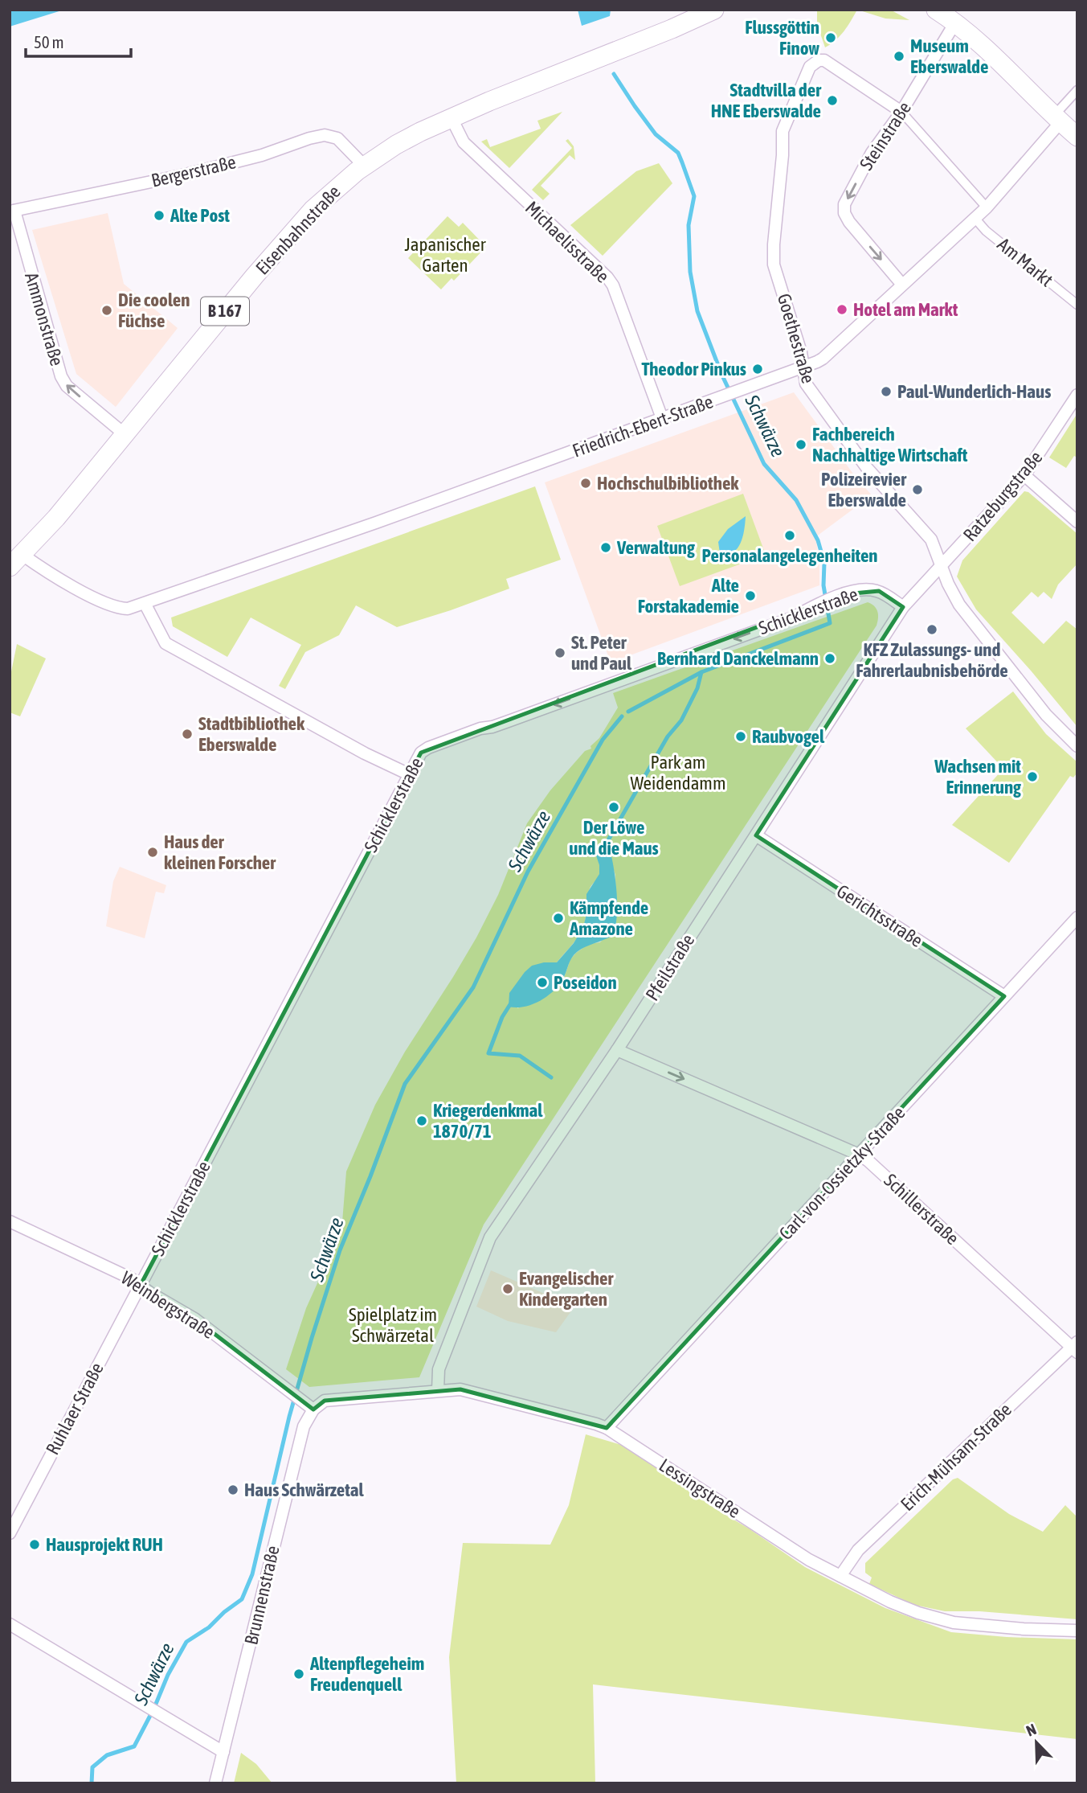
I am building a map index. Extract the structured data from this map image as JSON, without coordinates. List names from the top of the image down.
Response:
{
  "streets": {
    "main road": ["Eisenbahnstraße", "B 167"],
    "street": [
      "Steinstraße",
      "Bergerstraße",
      "Michaelisstraße",
      "Am Markt",
      "Ammonstraße",
      "Goethestraße",
      "Friedrich-Ebert-Straße",
      "Ratzeburgstraße",
      "Schicklerstraße",
      "Gerichtsstraße",
      "Pfeilstraße",
      "Carl-von-Ossietzky-Straße",
      "Schillerstraße",
      "Weinbergstraße",
      "Ruhlaer Straße",
      "Erich-Mühsam-Straße",
      "Lessingstraße",
      "Brunnenstraße"
    ]
  },
  "crossings": [
    ["Steinstraße", "Goethestraße"],
    ["Steinstraße", "Friedrich-Ebert-Straße"],
    ["Bergerstraße", "Eisenbahnstraße"],
    ["Bergerstraße", "Ammonstraße"],
    ["Eisenbahnstraße", "Michaelisstraße"],
    ["Eisenbahnstraße", "Ammonstraße"],
    ["Eisenbahnstraße", "Friedrich-Ebert-Straße"],
    ["Michaelisstraße", "Friedrich-Ebert-Straße"],
    ["Am Markt", "Friedrich-Ebert-Straße"],
    ["Goethestraße", "Friedrich-Ebert-Straße"],
    ["Goethestraße", "Ratzeburgstraße"],
    ["Goethestraße", "Pfeilstraße"],
    ["Ratzeburgstraße", "Pfeilstraße"],
    ["Schicklerstraße", "Pfeilstraße"],
    ["Schicklerstraße", "Weinbergstraße"],
    ["Schicklerstraße", "Ruhlaer Straße"],
    ["Gerichtsstraße", "Pfeilstraße"],
    ["Gerichtsstraße", "Carl-von-Ossietzky-Straße"],
    ["Pfeilstraße", "Schillerstraße"],
    ["Pfeilstraße", "Lessingstraße"],
    ["Carl-von-Ossietzky-Straße", "Schillerstraße"],
    ["Carl-von-Ossietzky-Straße", "Lessingstraße"],
    ["Schillerstraße", "Erich-Mühsam-Straße"],
    ["Weinbergstraße", "Ruhlaer Straße"],
    ["Weinbergstraße", "Lessingstraße"],
    ["Weinbergstraße", "Brunnenstraße"],
    ["Erich-Mühsam-Straße", "Lessingstraße"],
    ["Lessingstraße", "Brunnenstraße"]
  ],
  "one_way": [
    "Steinstraße",
    "Ammonstraße",
    "Schicklerstraße",
    "Schillerstraße"
  ],
  "water": ["Schwärze"],
  "parks": ["Japanischer Garten", "Park am Weidendamm", "Spielplatz im Schwärzetal"],
  "places": [
    "Flussgöttin Finow",
    "Museum Eberswalde",
    "Stadtvilla der HNE Eberswalde",
    "Alte Post",
    "Hotel am Markt",
    "Die coolen Füchse",
    "Theodor Pinkus",
    "Paul-Wunderlich-Haus",
    "Fachbereich Nachhaltige Wirtschaft",
    "Hochschulbibliothek",
    "Polizeirevier Eberswalde",
    "Personalangelegenheiten",
    "Verwaltung",
    "Alte Forstakademie",
    "KFZ Zulassungs- und Fahrerlaubnisbehörde",
    "St. Peter und Paul",
    "Bernhard Danckelmann",
    "Stadtbibliothek Eberswalde",
    "Raubvogel",
    "Wachsen mit Erinnerung",
    "Der Löwe und die Maus",
    "Haus der kleinen Forscher",
    "Kämpfende Amazone",
    "Poseidon",
    "Kriegerdenkmal 1870/71",
    "Evangelischer Kindergarten",
    "Haus Schwärzetal",
    "Hausprojekt RUH",
    "Altenpflegeheim Freudenquell"
  ],
  "scale_bar": "50 m",
  "north": "top left"
}
